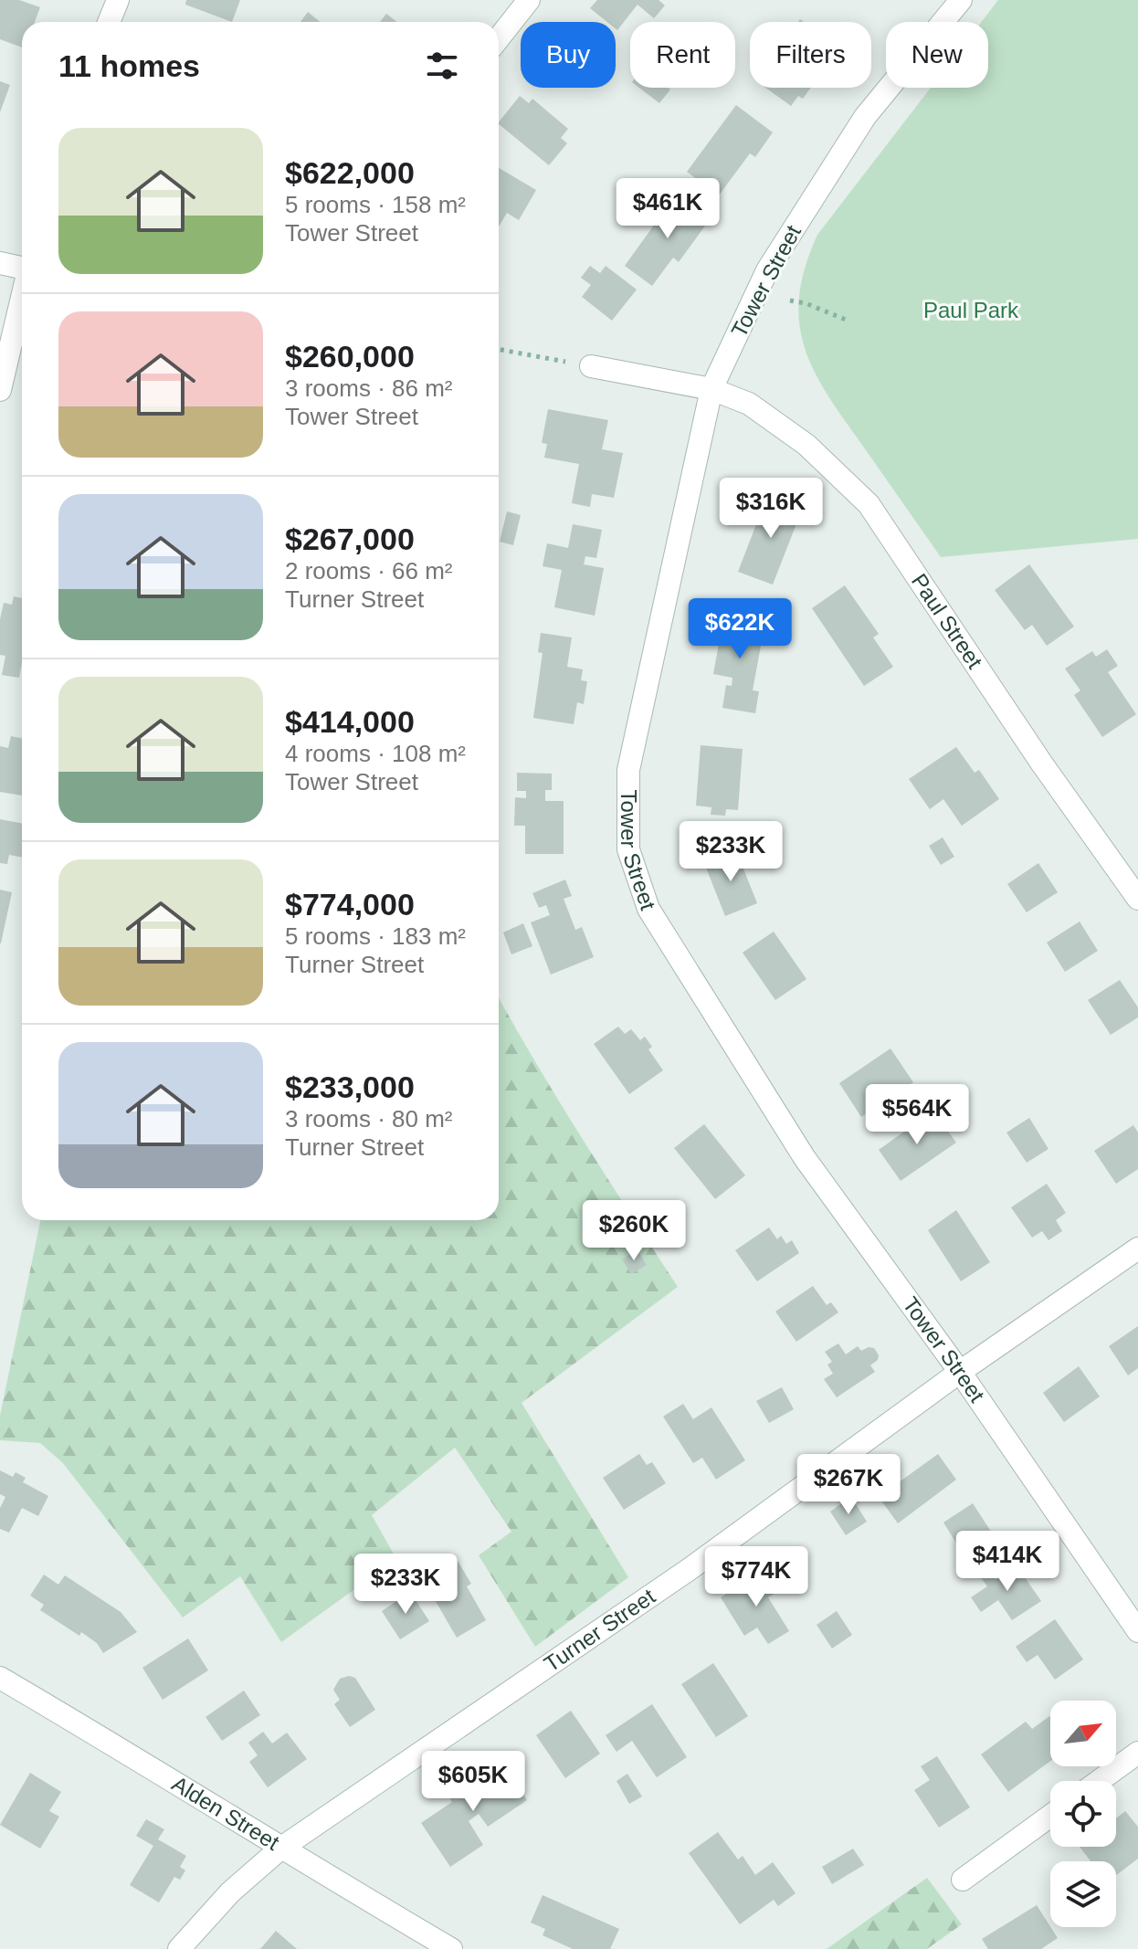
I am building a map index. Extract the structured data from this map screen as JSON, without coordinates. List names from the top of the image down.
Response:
{
  "streets": {
    "street": [
      "Tower Street",
      "Paul Street",
      "Turner Street",
      "Alden Street"
    ]
  },
  "crossings": [
    ["Tower Street", "Paul Street"],
    ["Tower Street", "Turner Street"],
    ["Turner Street", "Alden Street"]
  ],
  "parks": ["Paul Park"],
  "north": "top right",
  "page": {
    "chip": [
      "Buy",
      "Rent",
      "Filters",
      "New"
    ],
    "heading": "11 homes",
    "list": [
      {
        "name": "$622,000",
        "note": "5 rooms · 158 m² · Tower Street"
      },
      {
        "name": "$260,000",
        "note": "3 rooms · 86 m² · Tower Street"
      },
      {
        "name": "$267,000",
        "note": "2 rooms · 66 m² · Turner Street"
      },
      {
        "name": "$414,000",
        "note": "4 rooms · 108 m² · Tower Street"
      },
      {
        "name": "$774,000",
        "note": "5 rooms · 183 m² · Turner Street"
      },
      {
        "name": "$233,000",
        "note": "3 rooms · 80 m² · Turner Street"
      }
    ],
    "price": [
      "$461K",
      "$316K",
      "$622K",
      "$233K",
      "$564K",
      "$260K",
      "$267K",
      "$414K",
      "$774K",
      "$233K",
      "$605K"
    ]
  }
}
